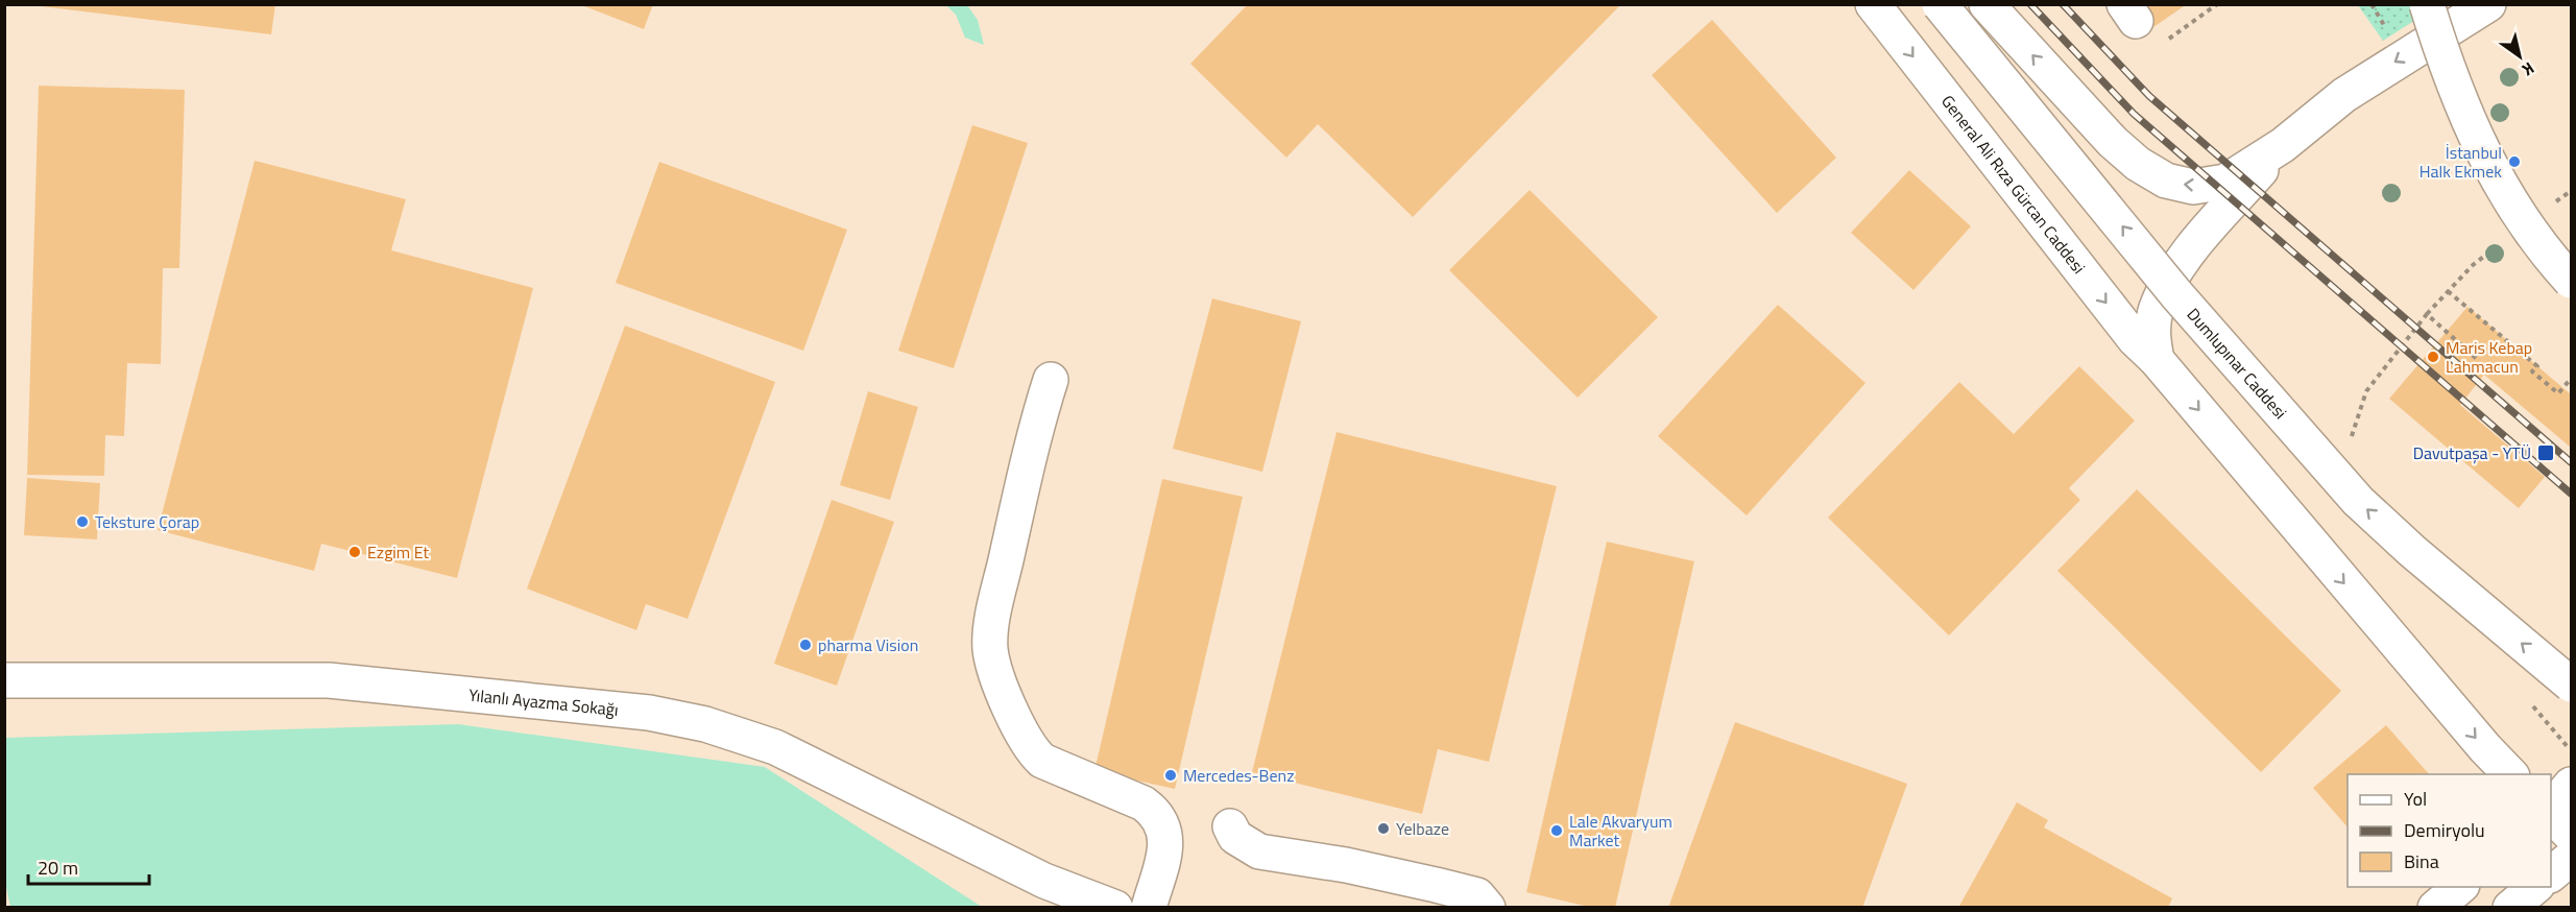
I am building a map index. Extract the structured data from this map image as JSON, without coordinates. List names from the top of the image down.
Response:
{
  "streets": {
    "main road": ["General Ali Rıza Gürcan Caddesi", "Dumlupınar Caddesi", "Yılanlı Ayazma Sokağı"]
  },
  "one_way": ["General Ali Rıza Gürcan Caddesi"],
  "places": {
    "other": [
      "İstanbul Halk Ekmek",
      "Maris Kebap Lahmacun",
      "Teksture Çorap",
      "Ezgim Et",
      "pharma Vision",
      "Mercedes-Benz",
      "Yelbaze",
      "Lale Akvaryum Market"
    ],
    "transit": ["Davutpaşa - YTÜ"]
  },
  "legend": ["Yol", "Demiryolu", "Bina"],
  "scale_bar": "20 m",
  "north": "bottom right"
}
